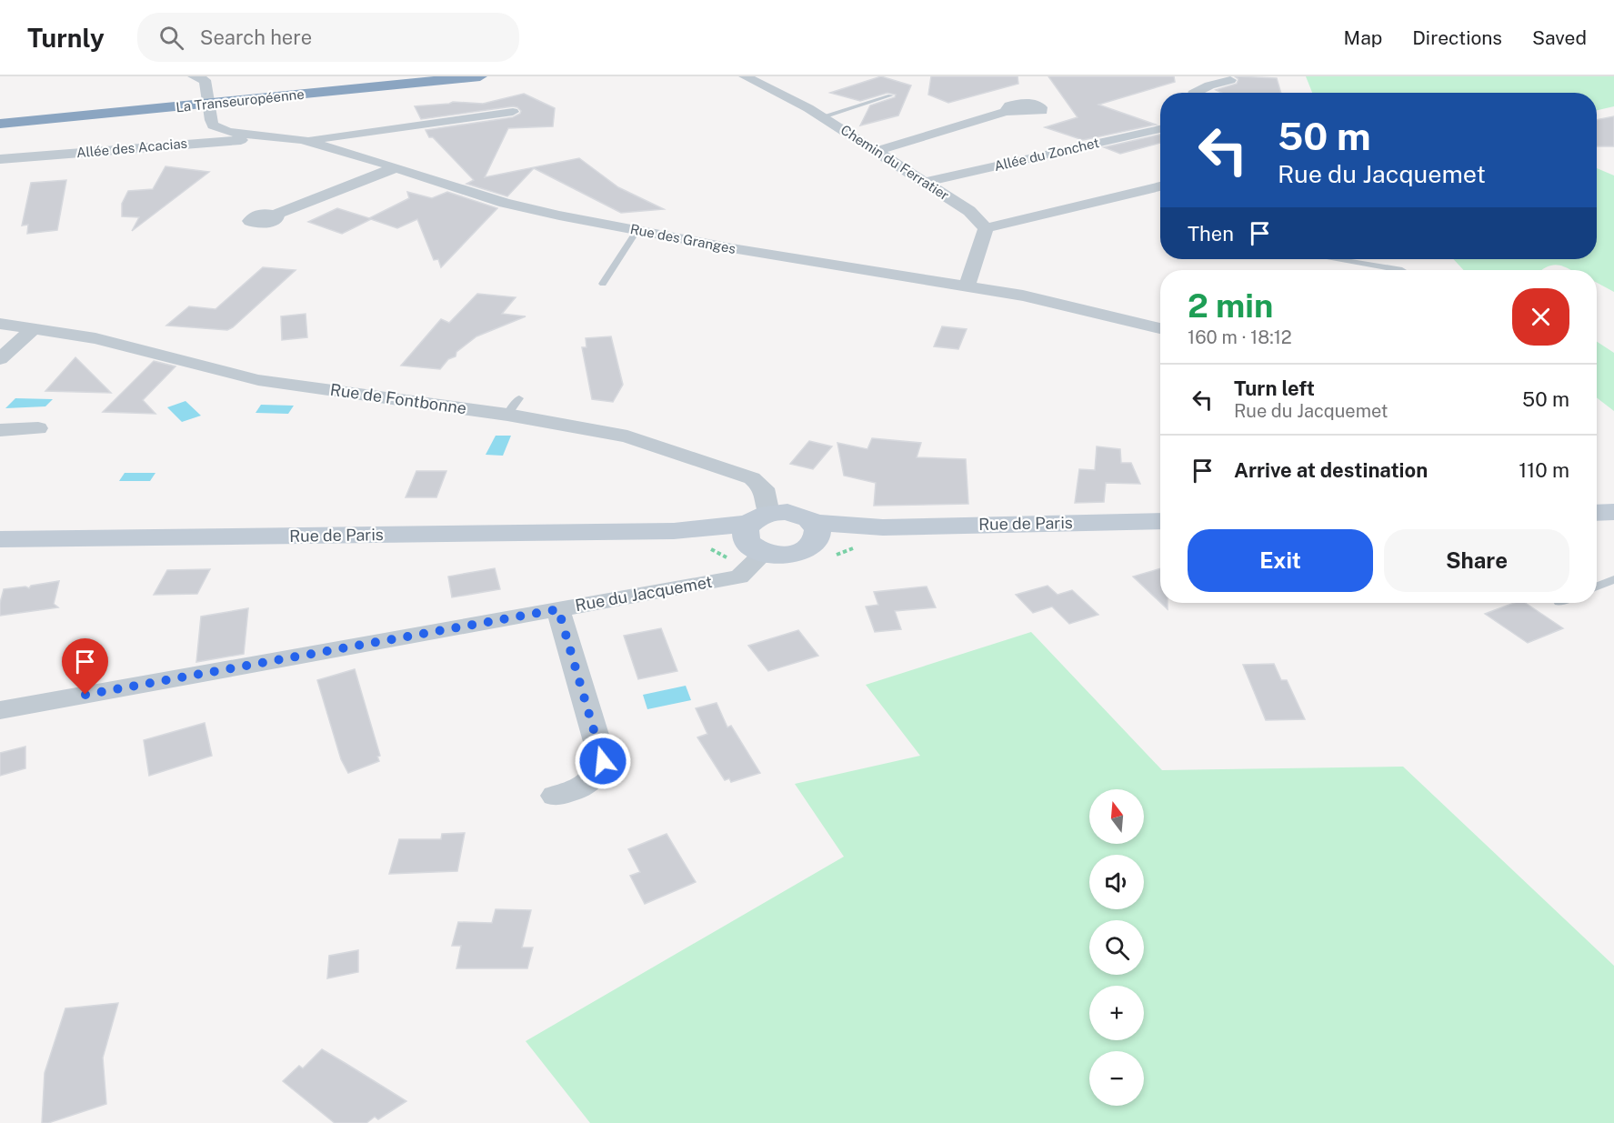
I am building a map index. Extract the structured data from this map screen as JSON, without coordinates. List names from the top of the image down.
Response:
{
  "streets": {
    "highway": ["La Transeuropéenne"],
    "main road": ["Rue de Paris"],
    "street": [
      "Allée des Acacias",
      "Allée du Zonchet",
      "Chemin du Ferratier",
      "Rue des Granges",
      "Rue de Fontbonne",
      "Rue du Jacquemet"
    ]
  },
  "crossings": [
    ["Allée des Acacias", "Rue des Granges"],
    ["Allée du Zonchet", "Chemin du Ferratier"],
    ["Rue de Fontbonne", "Rue de Paris"],
    ["Rue de Fontbonne", "Rue du Jacquemet"],
    ["Rue de Paris", "Rue du Jacquemet"]
  ],
  "north": "top",
  "page": {
    "header": "Turnly",
    "search": "Search here",
    "nav": ["Map", "Directions", "Saved"],
    "turn": ["50 m", "Rue du Jacquemet"],
    "then": "Then",
    "heading": ["2 min", "160 m · 18:12"],
    "list": [
      {
        "name": "Turn left",
        "note": "Rue du Jacquemet",
        "value": "50 m"
      },
      {
        "name": "Arrive at destination",
        "value": "110 m"
      }
    ],
    "buttons": ["Exit", "Share"],
    "map_buttons": ["+", "−"]
  }
}
